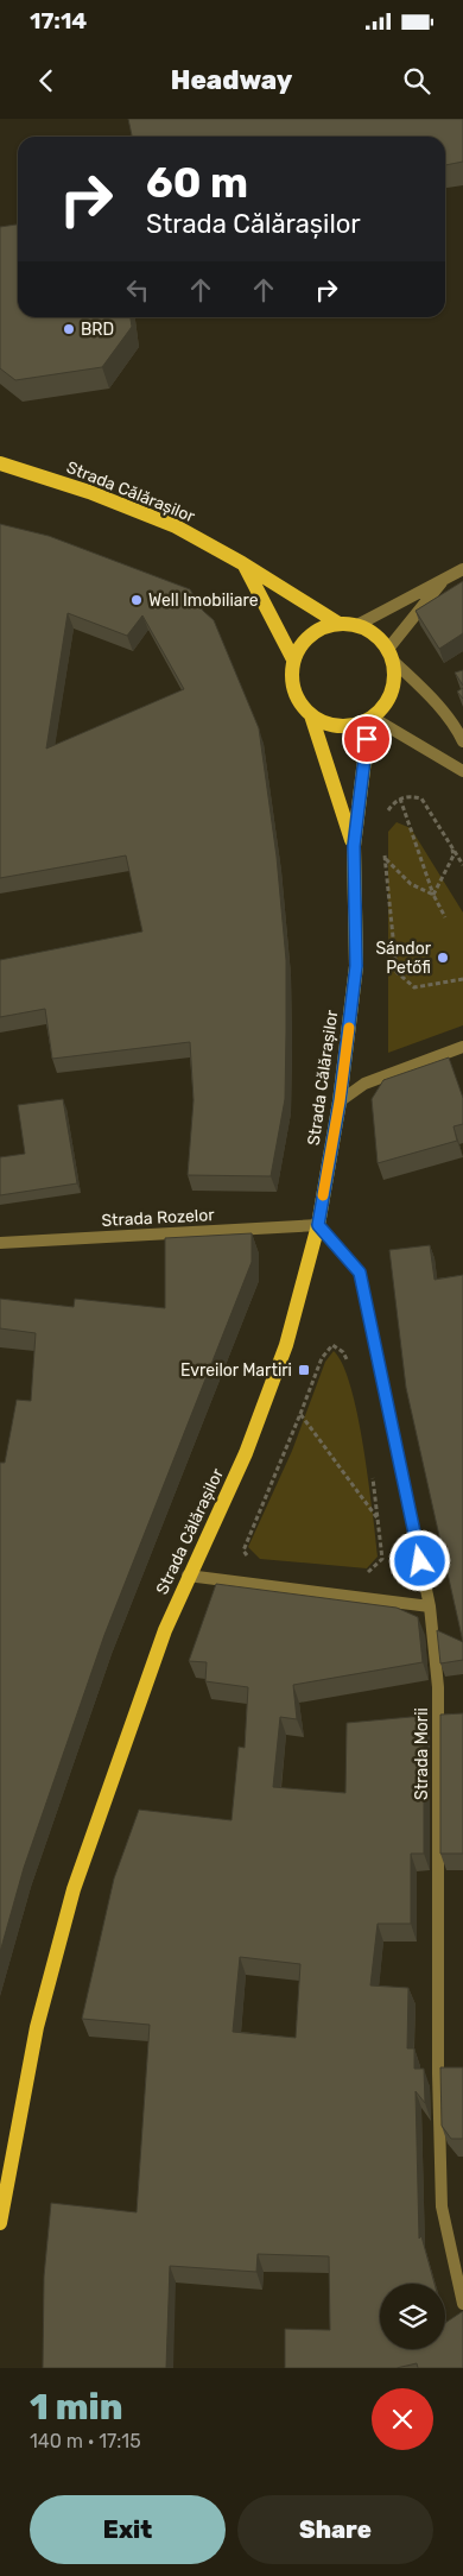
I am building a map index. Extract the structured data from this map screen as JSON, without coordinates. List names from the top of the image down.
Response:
{
  "streets": {
    "main road": ["Strada Călărașilor"],
    "street": ["Strada Rozelor", "Strada Morii"]
  },
  "crossings": [
    ["Strada Călărașilor", "Strada Rozelor"],
    ["Strada Călărașilor", "Strada Morii"],
    ["Strada Rozelor", "Strada Morii"]
  ],
  "places": {
    "other": ["BRD", "Well Imobiliare", "Sándor Petőfi"],
    "transit": ["Evreilor Martiri"]
  },
  "page": {
    "status": "17:14",
    "header": "Headway",
    "turn": ["60 m", "Strada Călărașilor"],
    "heading": ["1 min", "140 m · 17:15"],
    "buttons": ["Exit", "Share"]
  }
}
